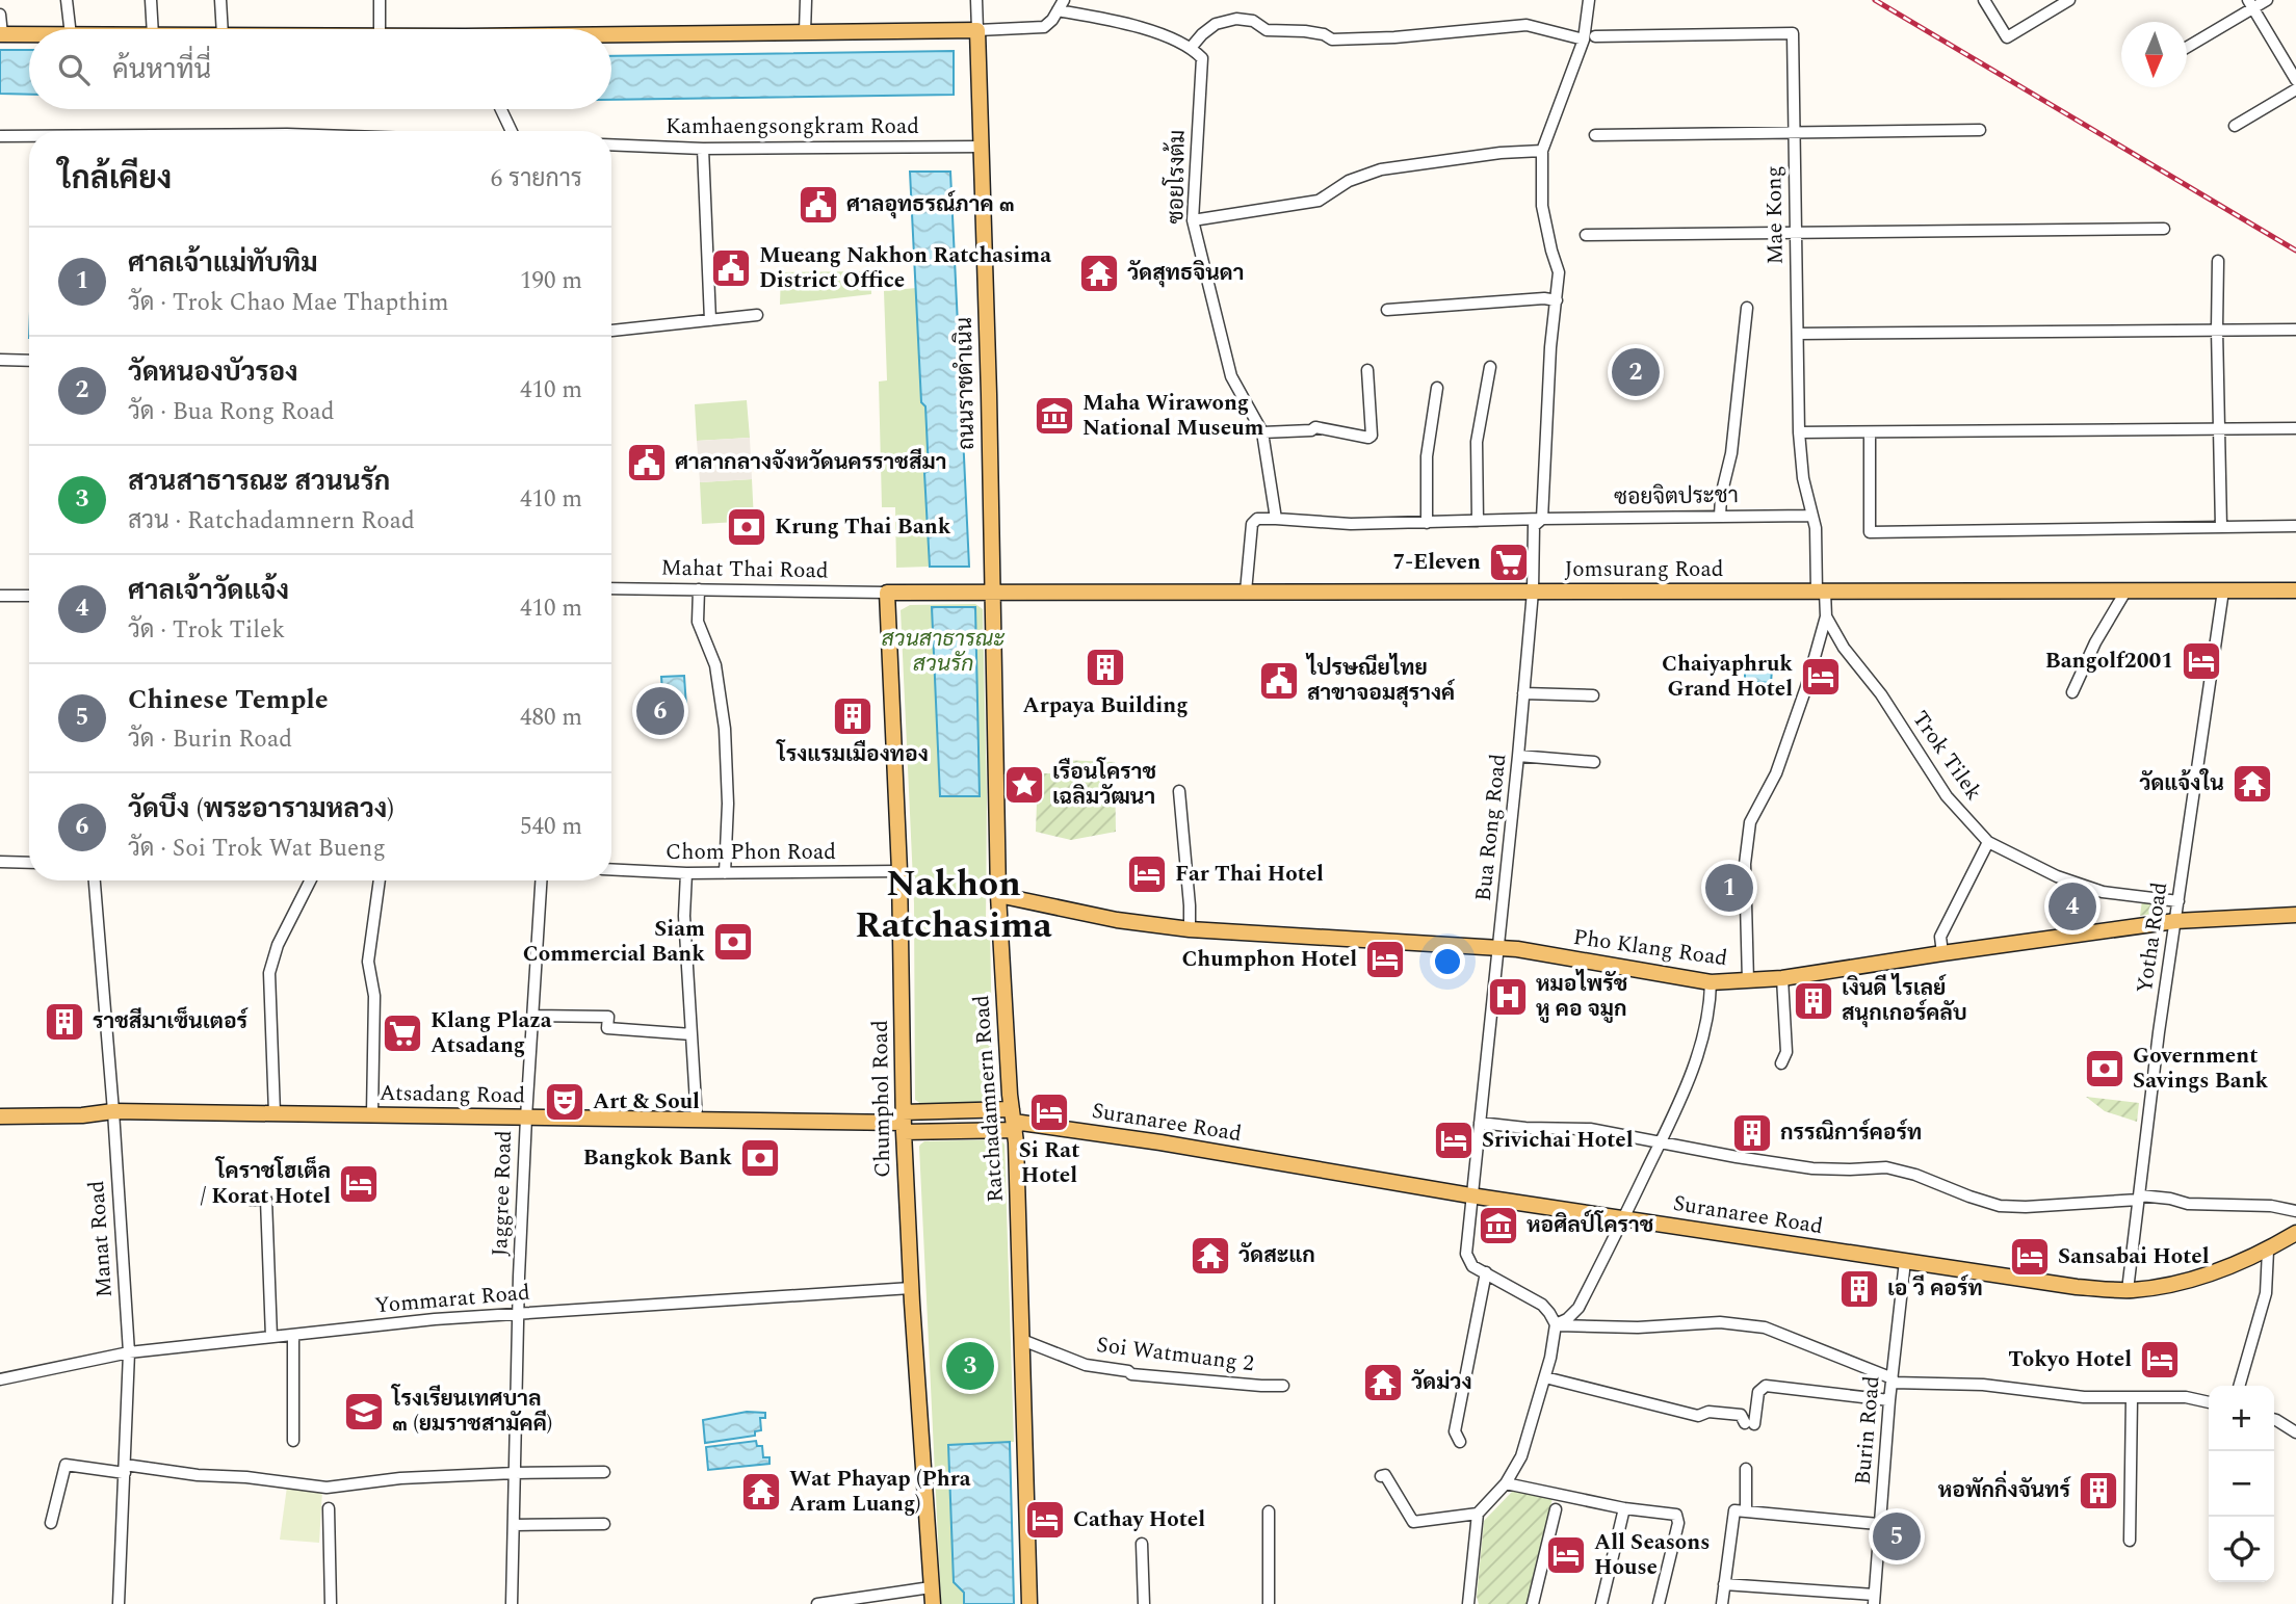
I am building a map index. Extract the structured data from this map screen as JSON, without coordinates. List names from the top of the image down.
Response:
{
  "streets": {
    "main road": [
      "ถนนราชดำเนิน",
      "Jomsurang Road",
      "Pho Klang Road",
      "Atsadang Road",
      "Chumphol Road",
      "Ratchadamnern Road",
      "Suranaree Road"
    ],
    "street": [
      "Kamhaengsongkram Road",
      "ซอยโรงต้ม",
      "Mae Kong",
      "ซอยจิตประชา",
      "Mahat Thai Road",
      "Trok Tilek",
      "Bua Rong Road",
      "Chom Phon Road",
      "Yotha Road",
      "Jaggree Road",
      "Manat Road",
      "Yommarat Road",
      "Soi Watmuang 2",
      "Burin Road"
    ]
  },
  "crossings": [
    ["Kamhaengsongkram Road", "ถนนราชดำเนิน"],
    ["Mae Kong", "ซอยจิตประชา"],
    ["Mae Kong", "Jomsurang Road"],
    ["Mae Kong", "Trok Tilek"],
    ["Mae Kong", "Bua Rong Road"],
    ["ถนนราชดำเนิน", "Jomsurang Road"],
    ["ถนนราชดำเนิน", "Ratchadamnern Road"],
    ["ซอยจิตประชา", "Bua Rong Road"],
    ["Mahat Thai Road", "Jomsurang Road"],
    ["Mahat Thai Road", "Chumphol Road"],
    ["Jomsurang Road", "Trok Tilek"],
    ["Jomsurang Road", "Bua Rong Road"],
    ["Jomsurang Road", "Yotha Road"],
    ["Jomsurang Road", "Chumphol Road"],
    ["Jomsurang Road", "Ratchadamnern Road"],
    ["Trok Tilek", "Yotha Road"],
    ["Bua Rong Road", "Pho Klang Road"],
    ["Bua Rong Road", "Suranaree Road"],
    ["Chom Phon Road", "Chumphol Road"],
    ["Yotha Road", "Pho Klang Road"],
    ["Yotha Road", "Suranaree Road"],
    ["Pho Klang Road", "Ratchadamnern Road"],
    ["Atsadang Road", "Chumphol Road"],
    ["Atsadang Road", "Suranaree Road"],
    ["Atsadang Road", "Jaggree Road"],
    ["Atsadang Road", "Manat Road"],
    ["Chumphol Road", "Suranaree Road"],
    ["Chumphol Road", "Yommarat Road"],
    ["Ratchadamnern Road", "Suranaree Road"],
    ["Ratchadamnern Road", "Soi Watmuang 2"],
    ["Suranaree Road", "Burin Road"],
    ["Jaggree Road", "Yommarat Road"],
    ["Manat Road", "Yommarat Road"]
  ],
  "districts": ["Nakhon Ratchasima"],
  "parks": ["สวนสาธารณะ สวนรัก"],
  "places": {
    "public building": [
      "ศาลอุทธรณ์ภาค ๓",
      "Mueang Nakhon Ratchasima District Office",
      "ศาลากลางจังหวัดนครราชสีมา",
      "ไปรษณียไทย สาขาจอมสุรางค์"
    ],
    "temple": [
      "วัดสุทธจินดา",
      "วัดแจ้งใน",
      "วัดสะแก",
      "วัดม่วง",
      "Wat Phayap (Phra Aram Luang)"
    ],
    "museum": ["Maha Wirawong National Museum", "หอศิลป์โคราช"],
    "bank": [
      "Krung Thai Bank",
      "Siam Commercial Bank",
      "Government Savings Bank",
      "Bangkok Bank"
    ],
    "supermarket": ["7-Eleven", "Klang Plaza Atsadang"],
    "hotel": [
      "Bangolf2001",
      "Chaiyaphruk Grand Hotel",
      "Far Thai Hotel",
      "Chumphon Hotel",
      "Si Rat Hotel",
      "Srivichai Hotel",
      "โคราชโฮเต็ล / Korat Hotel",
      "Sansabai Hotel",
      "Tokyo Hotel",
      "Cathay Hotel",
      "All Seasons House"
    ],
    "building": [
      "Arpaya Building",
      "โรงแรมเมืองทอง",
      "เงินดี ไรเลย์ สนุกเกอร์คลับ",
      "ราชสีมาเซ็นเตอร์",
      "กรรณิการ์คอร์ท",
      "เอ วี คอร์ท",
      "หอพักกิ่งจันทร์"
    ],
    "place": ["เรือนโคราช เฉลิมวัฒนา"],
    "hospital": ["หมอไพรัช หู คอ จมูก"],
    "theatre": ["Art & Soul"],
    "school or university": ["โรงเรียนเทศบาล ๓ (ยมราชสามัคคี)"]
  },
  "north": "bottom",
  "page": {
    "search": "ค้นหาที่นี่",
    "heading": ["ใกล้เคียง", "6 รายการ"],
    "list": [
      {
        "mark": "1",
        "name": "ศาลเจ้าแม่ทับทิม",
        "note": "วัด · Trok Chao Mae Thapthim",
        "value": "190 m"
      },
      {
        "mark": "2",
        "name": "วัดหนองบัวรอง",
        "note": "วัด · Bua Rong Road",
        "value": "410 m"
      },
      {
        "mark": "3",
        "name": "สวนสาธารณะ สวนนรัก",
        "note": "สวน · Ratchadamnern Road",
        "value": "410 m"
      },
      {
        "mark": "4",
        "name": "ศาลเจ้าวัดแจ้ง",
        "note": "วัด · Trok Tilek",
        "value": "410 m"
      },
      {
        "mark": "5",
        "name": "Chinese Temple",
        "note": "วัด · Burin Road",
        "value": "480 m"
      },
      {
        "mark": "6",
        "name": "วัดบึง (พระอารามหลวง)",
        "note": "วัด · Soi Trok Wat Bueng",
        "value": "540 m"
      }
    ],
    "pins": [
      "2",
      "6",
      "1",
      "4",
      "3",
      "5"
    ],
    "map_buttons": ["+", "−"]
  }
}
